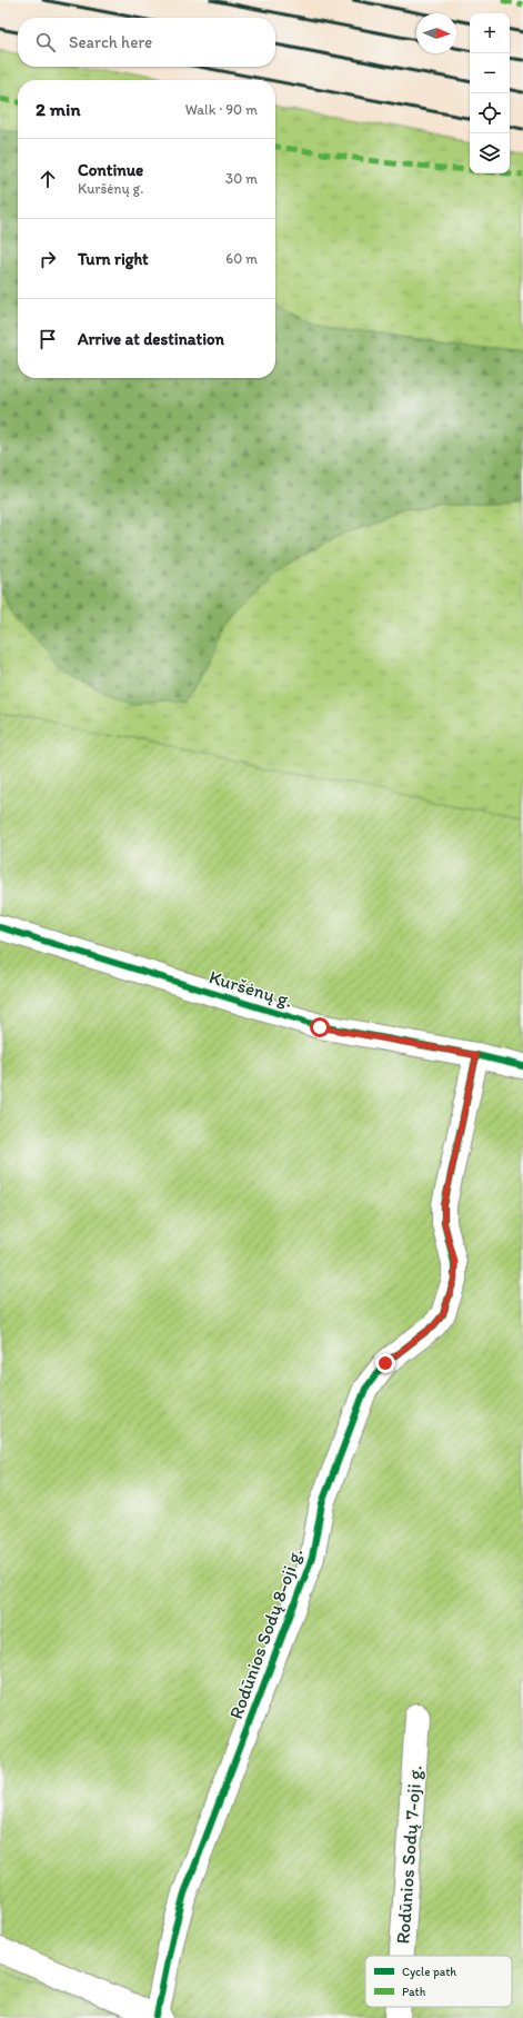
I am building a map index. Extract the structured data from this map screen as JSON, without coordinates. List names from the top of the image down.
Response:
{
  "streets": {
    "street": ["Kuršėnų g.", "Rodūnios Sodų 8-oji g.", "Rodūnios Sodų 7-oji g."]
  },
  "crossings": [
    ["Kuršėnų g.", "Rodūnios Sodų 8-oji g."]
  ],
  "legend": ["Cycle path", "Path"],
  "north": "right",
  "page": {
    "map_buttons": ["+", "−"],
    "search": "Search here",
    "heading": ["2 min", "Walk · 90 m"],
    "list": [
      ["Continue", "Kuršėnų g.", "30 m"],
      ["Turn right", "60 m"],
      "Arrive at destination"
    ]
  }
}
